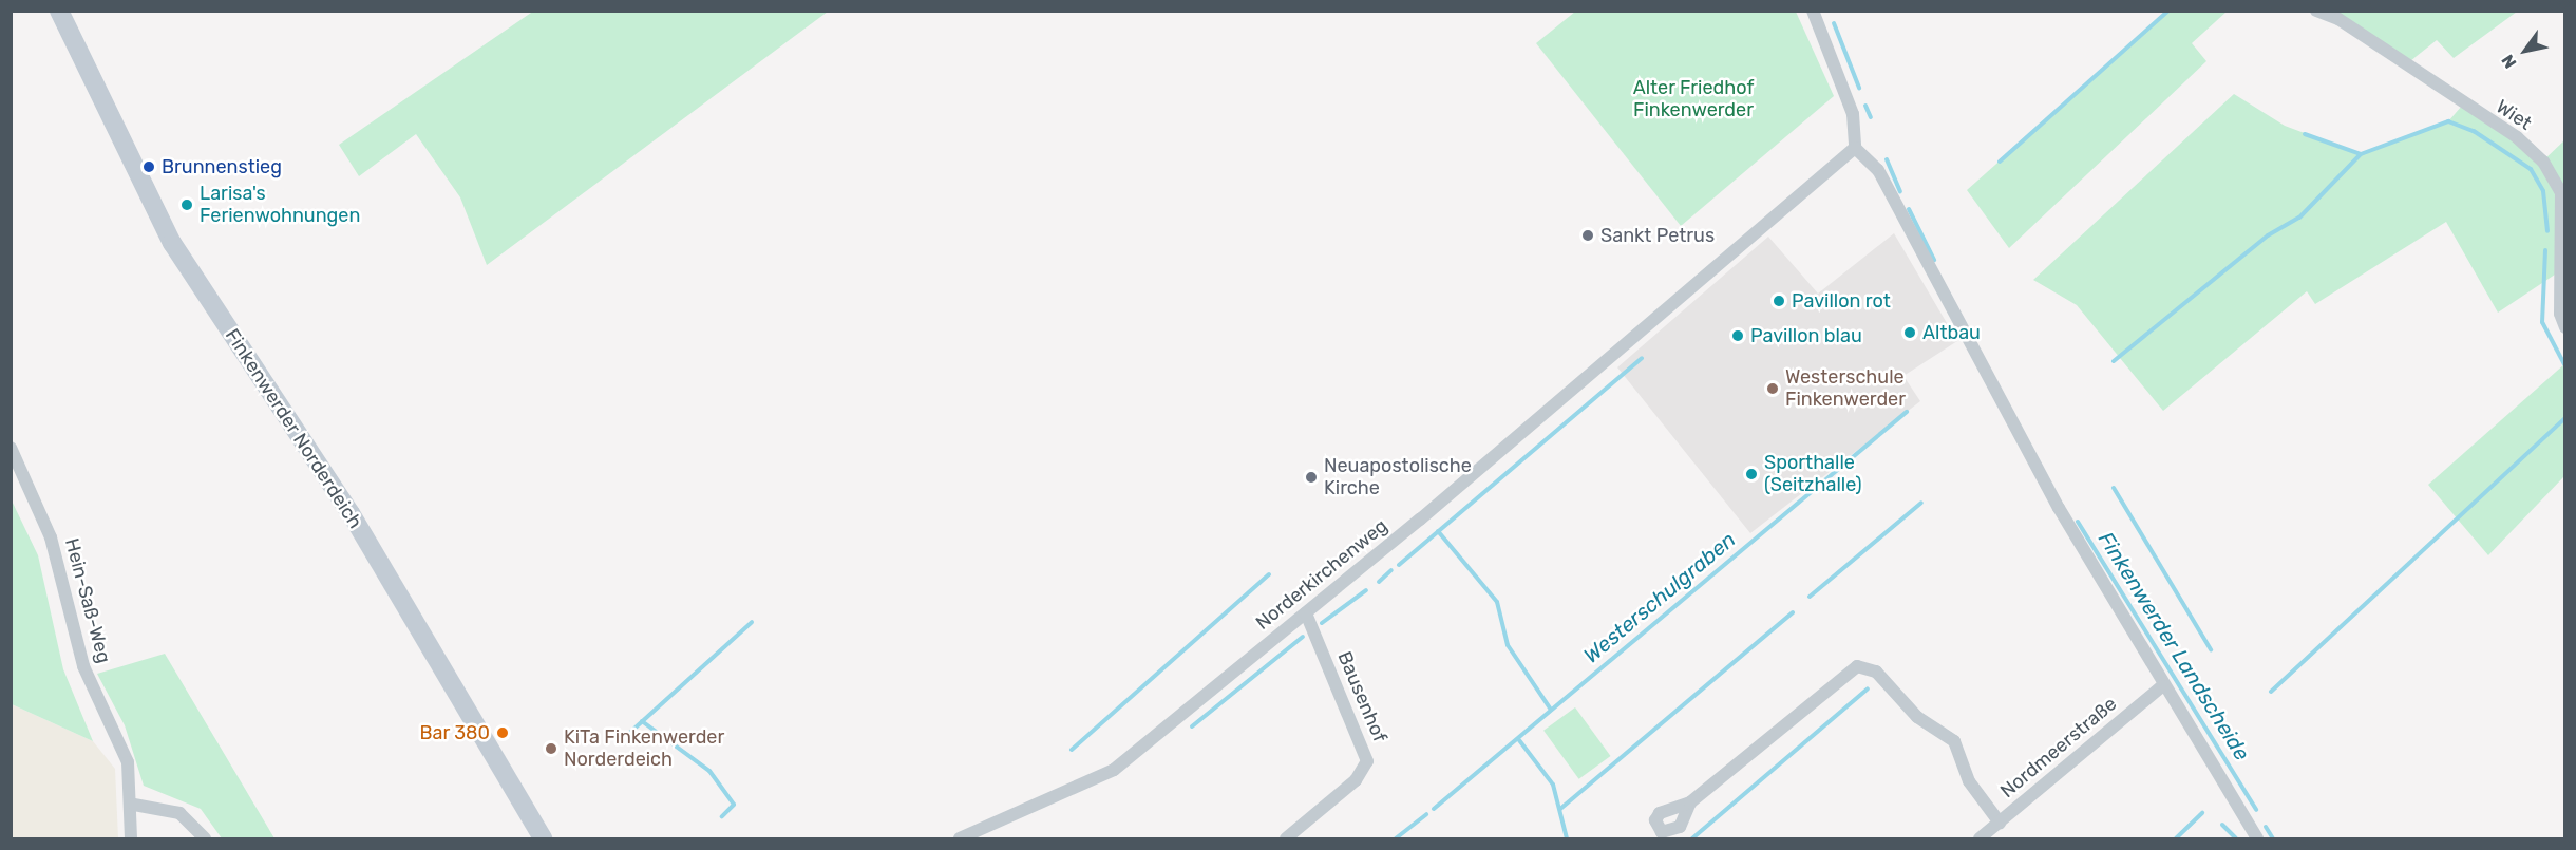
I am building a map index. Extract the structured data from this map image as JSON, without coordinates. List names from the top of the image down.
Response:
{
  "streets": {
    "street": [
      "Wiet",
      "Finkenwerder Norderdeich",
      "Norderkirchenweg",
      "Hein-Saß-Weg",
      "Bausenhof",
      "Nordmeerstraße"
    ]
  },
  "crossings": [
    ["Norderkirchenweg", "Bausenhof"]
  ],
  "water": ["Westerschulgraben", "Finkenwerder Landscheide"],
  "parks": ["Alter Friedhof Finkenwerder"],
  "places": [
    "Brunnenstieg",
    "Larisa's Ferienwohnungen",
    "Sankt Petrus",
    "Pavillon rot",
    "Altbau",
    "Pavillon blau",
    "Westerschule Finkenwerder",
    "Sporthalle (Seitzhalle)",
    "Neuapostolische Kirche",
    "Bar 380",
    "KiTa Finkenwerder Norderdeich"
  ],
  "north": "bottom left"
}
